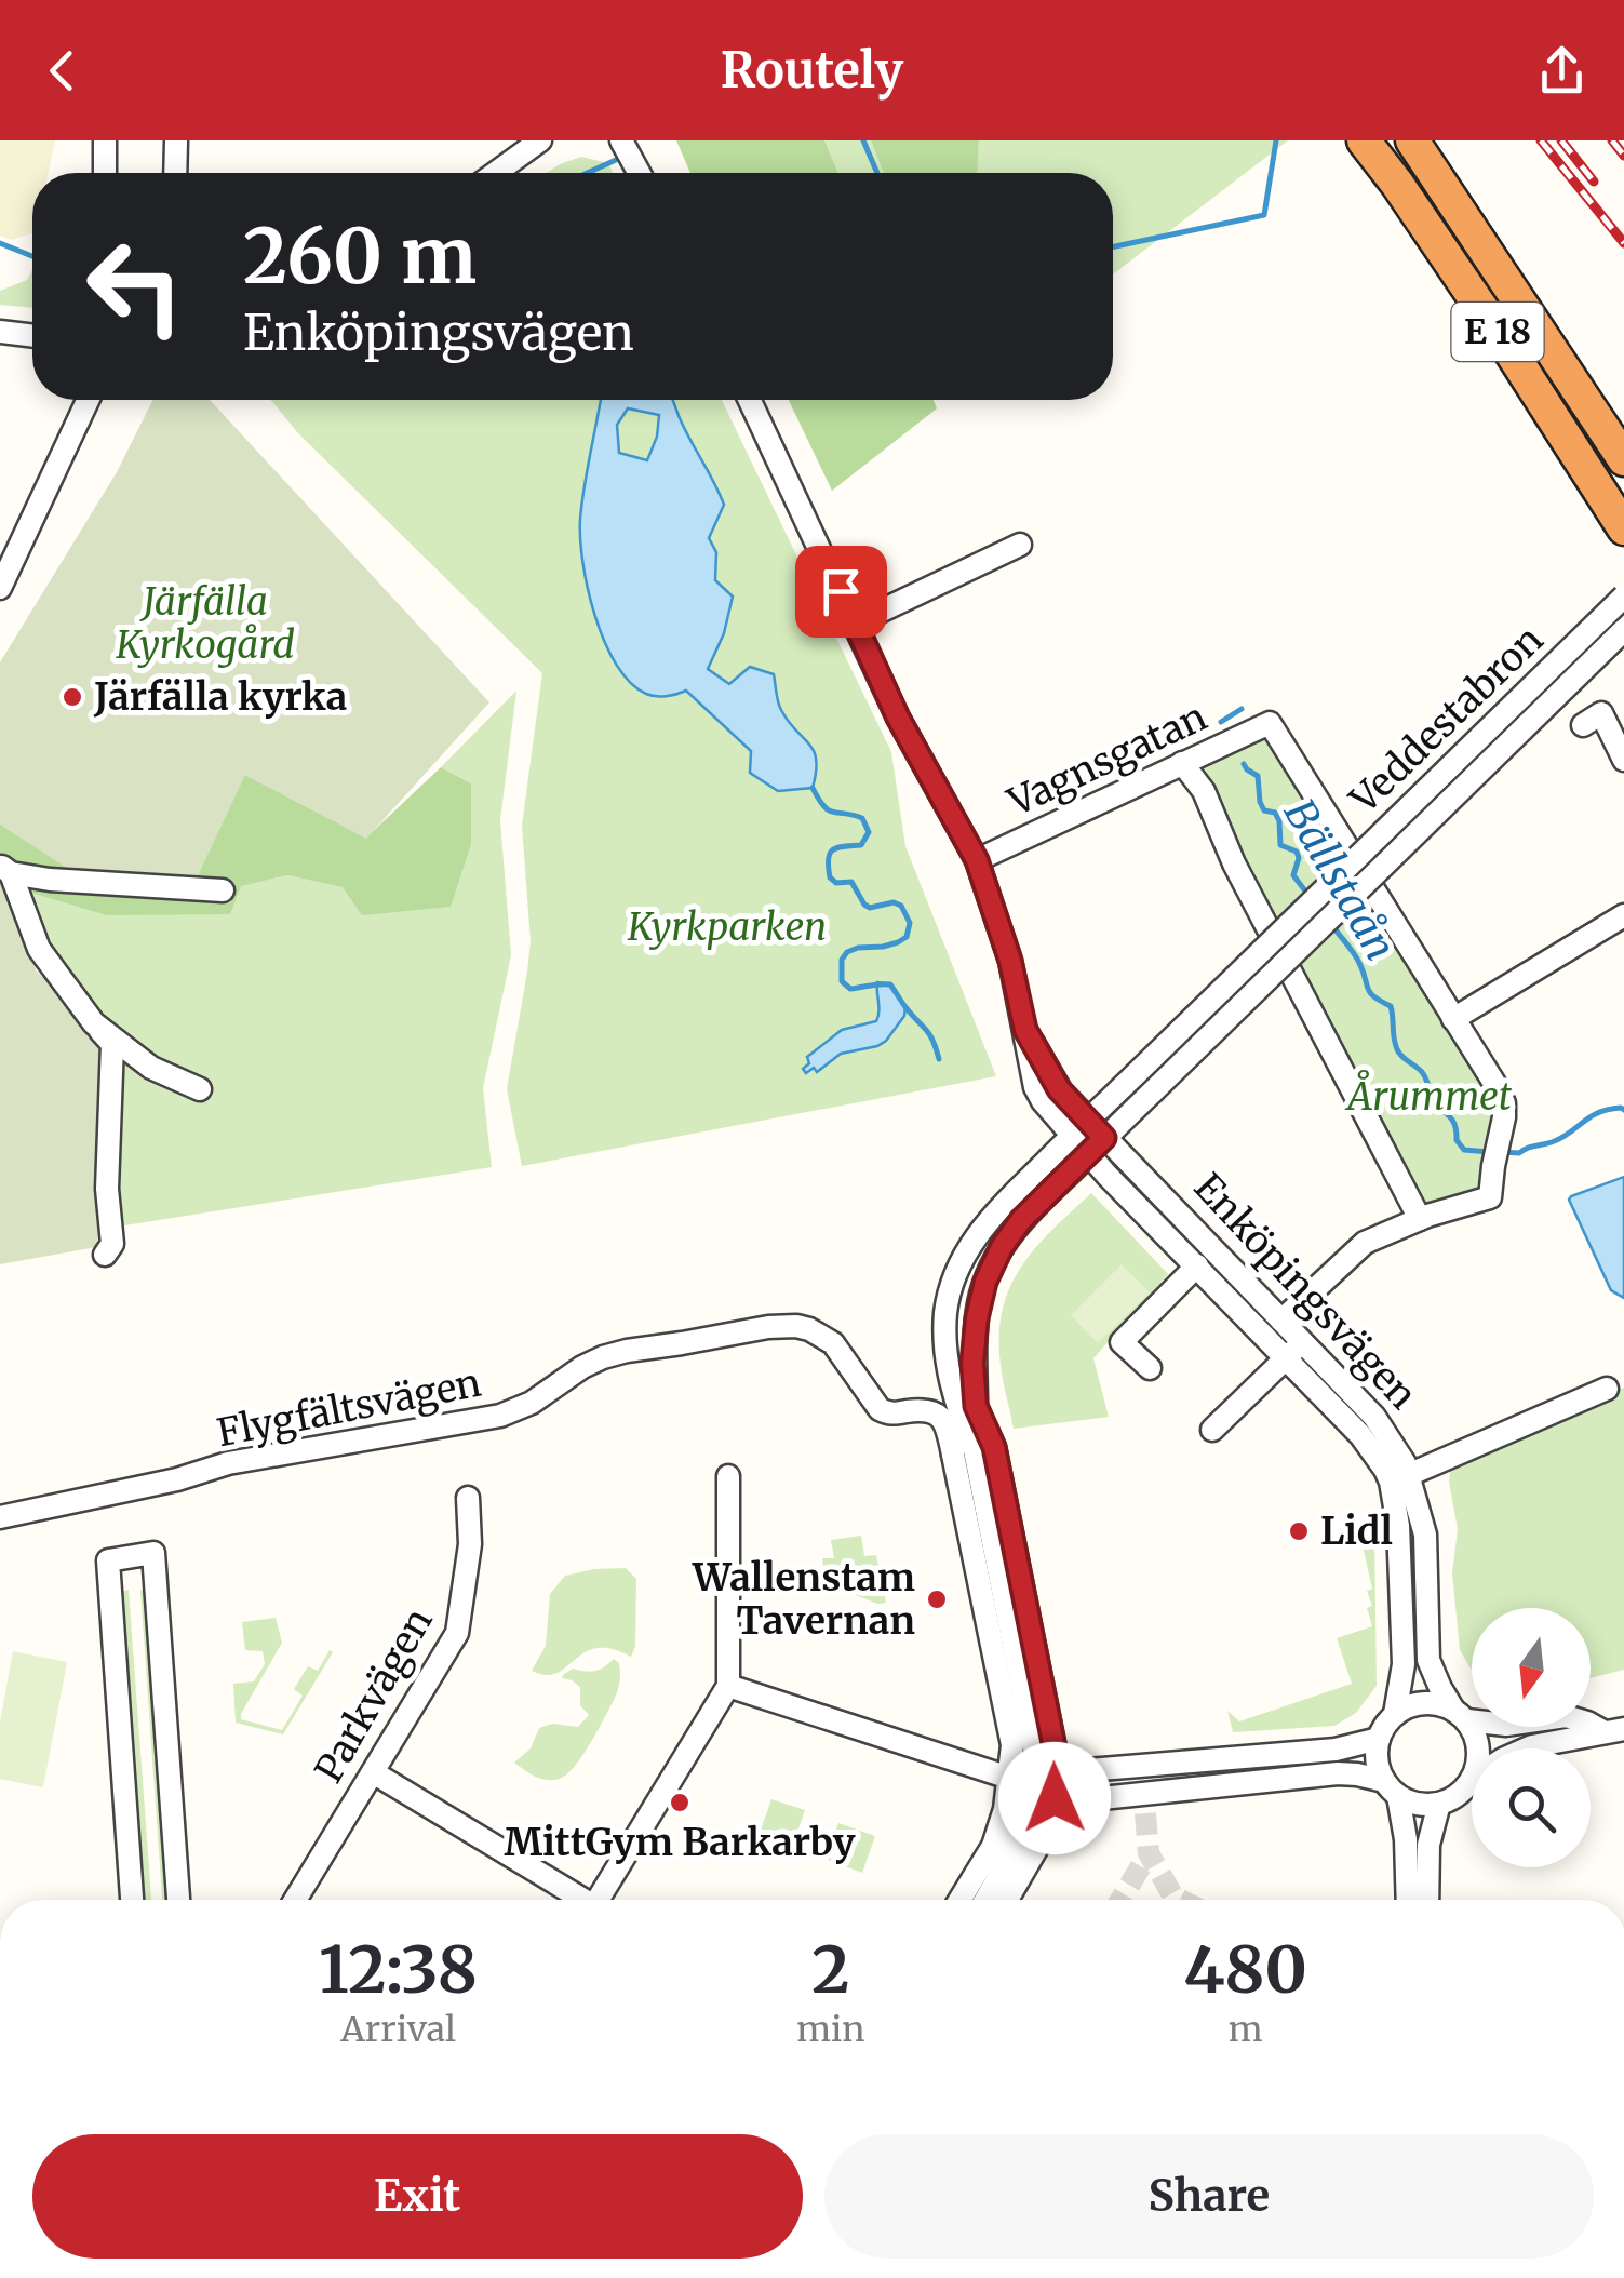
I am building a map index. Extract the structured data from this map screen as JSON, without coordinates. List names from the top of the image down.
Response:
{
  "streets": {
    "highway": ["E 18"],
    "street": [
      "Veddestabron",
      "Vagnsgatan",
      "Enköpingsvägen",
      "Flygfältsvägen",
      "Parkvägen"
    ]
  },
  "crossings": [
    ["Veddestabron", "Enköpingsvägen"],
    ["Vagnsgatan", "Enköpingsvägen"]
  ],
  "water": ["Bällstaån"],
  "parks": ["Järfälla Kyrkogård", "Kyrkparken", "Årummet"],
  "places": [
    "Järfälla kyrka",
    "Lidl",
    "Wallenstam Tavernan",
    "MittGym Barkarby"
  ],
  "north": "bottom",
  "page": {
    "header": "Routely",
    "turn": ["260 m", "Enköpingsvägen"],
    "eta": [
      "12:38",
      "Arrival",
      "2",
      "min",
      "480",
      "m"
    ],
    "buttons": ["Exit", "Share"]
  }
}
